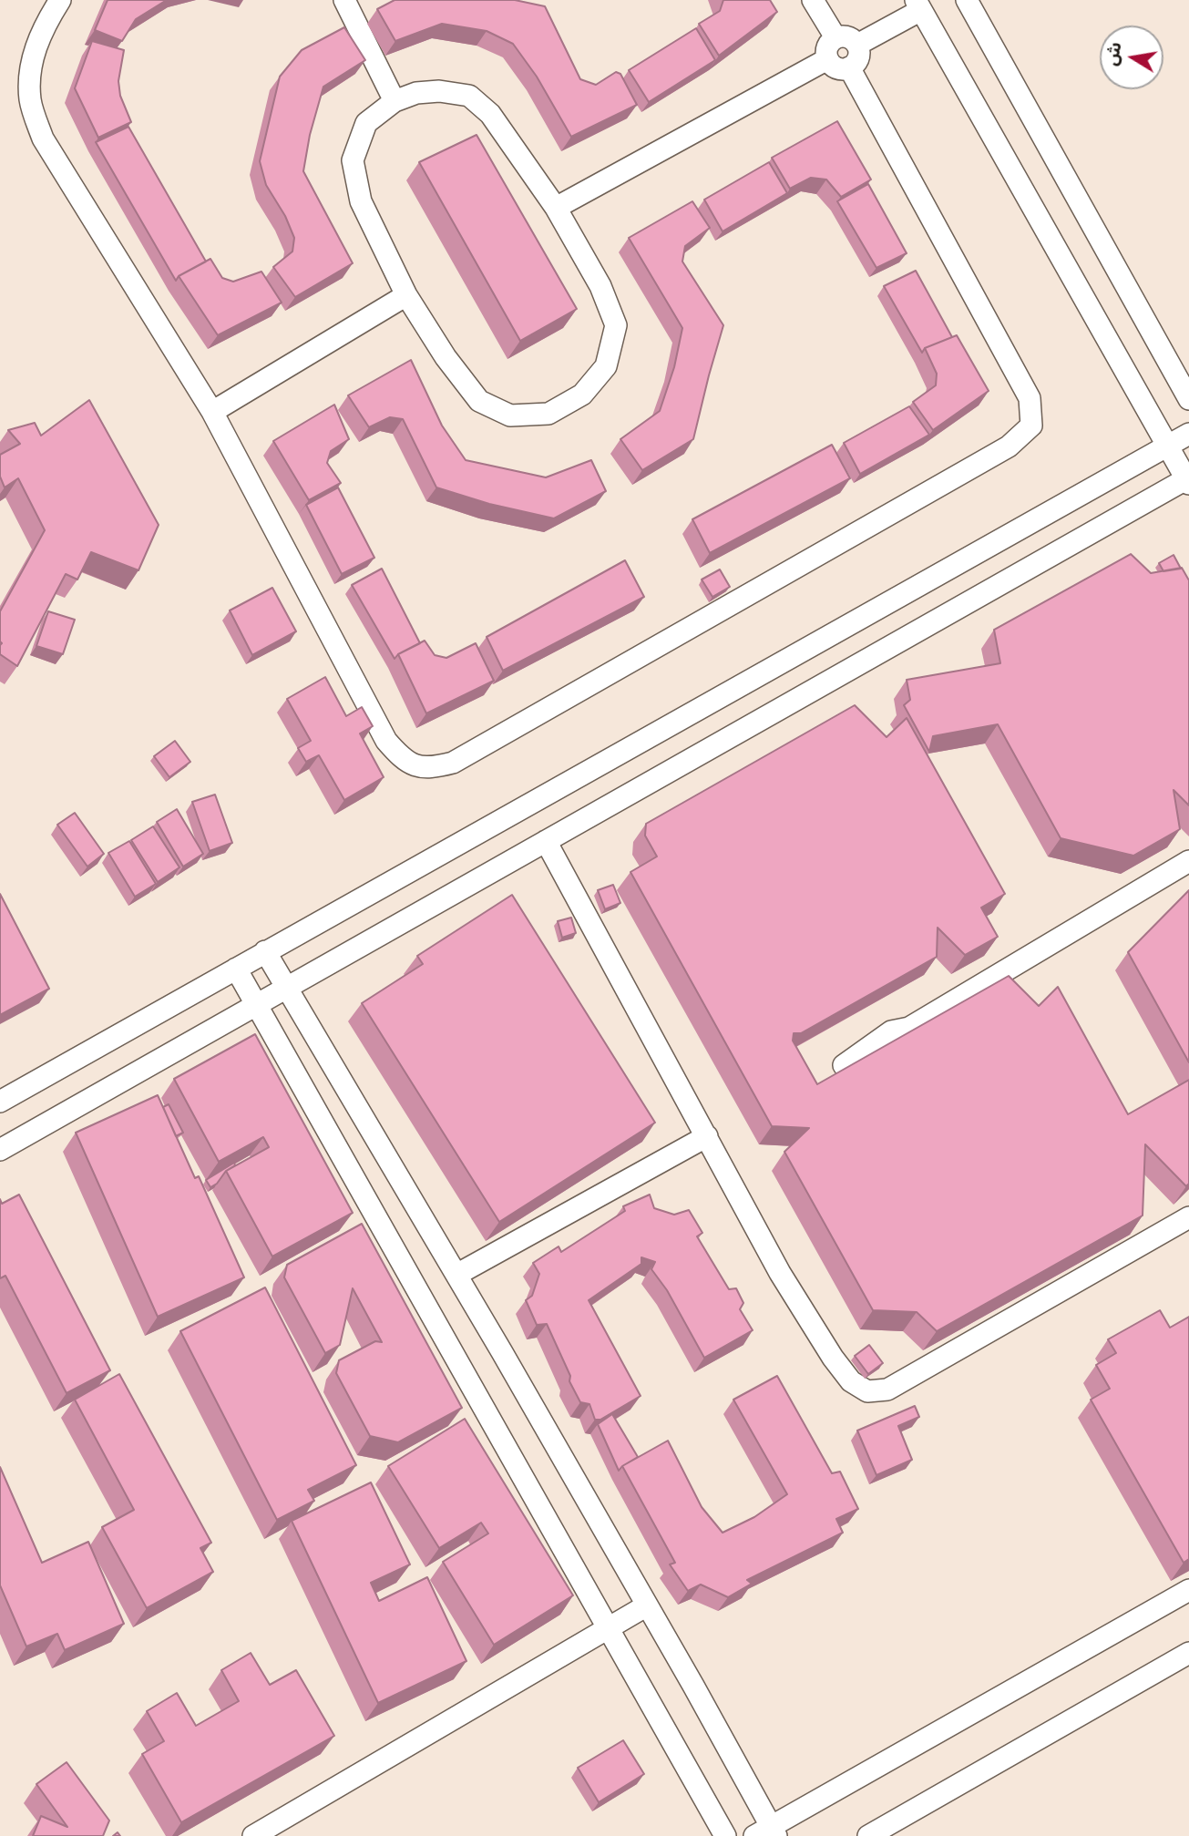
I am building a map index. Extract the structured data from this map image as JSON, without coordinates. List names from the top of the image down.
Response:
{
  "north": "left"
}
